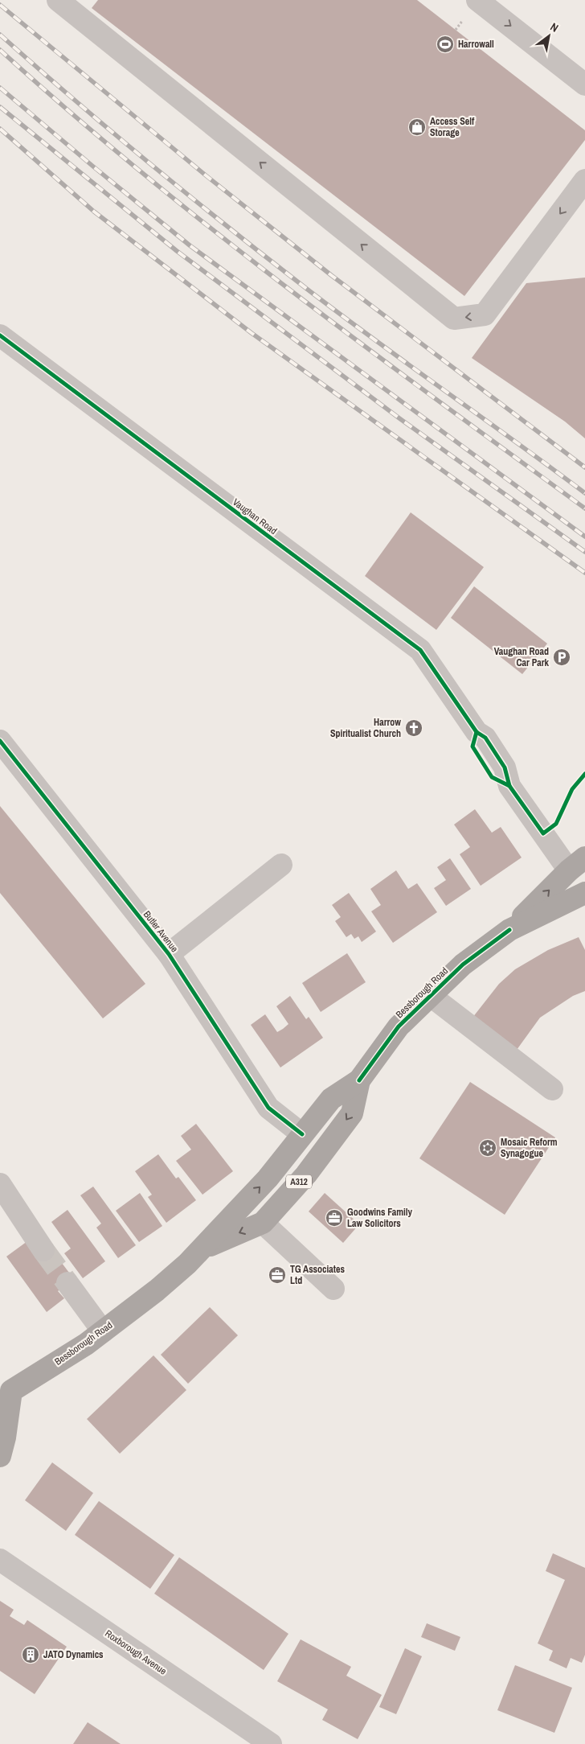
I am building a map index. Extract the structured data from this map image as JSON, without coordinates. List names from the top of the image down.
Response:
{
  "streets": {
    "main road": ["Bessborough Road", "A312"],
    "street": ["Vaughan Road", "Butler Avenue", "Roxborough Avenue"]
  },
  "crossings": [
    ["Vaughan Road", "Bessborough Road"],
    ["Butler Avenue", "Bessborough Road"]
  ],
  "places": {
    "sports": ["Harrowall"],
    "shop": ["Access Self Storage"],
    "parking": ["Vaughan Road Car Park"],
    "church": ["Harrow Spiritualist Church"],
    "synagogue": ["Mosaic Reform Synagogue"],
    "office": ["Goodwins Family Law Solicitors", "TG Associates Ltd"],
    "building": ["JATO Dynamics"]
  },
  "north": "top right"
}
